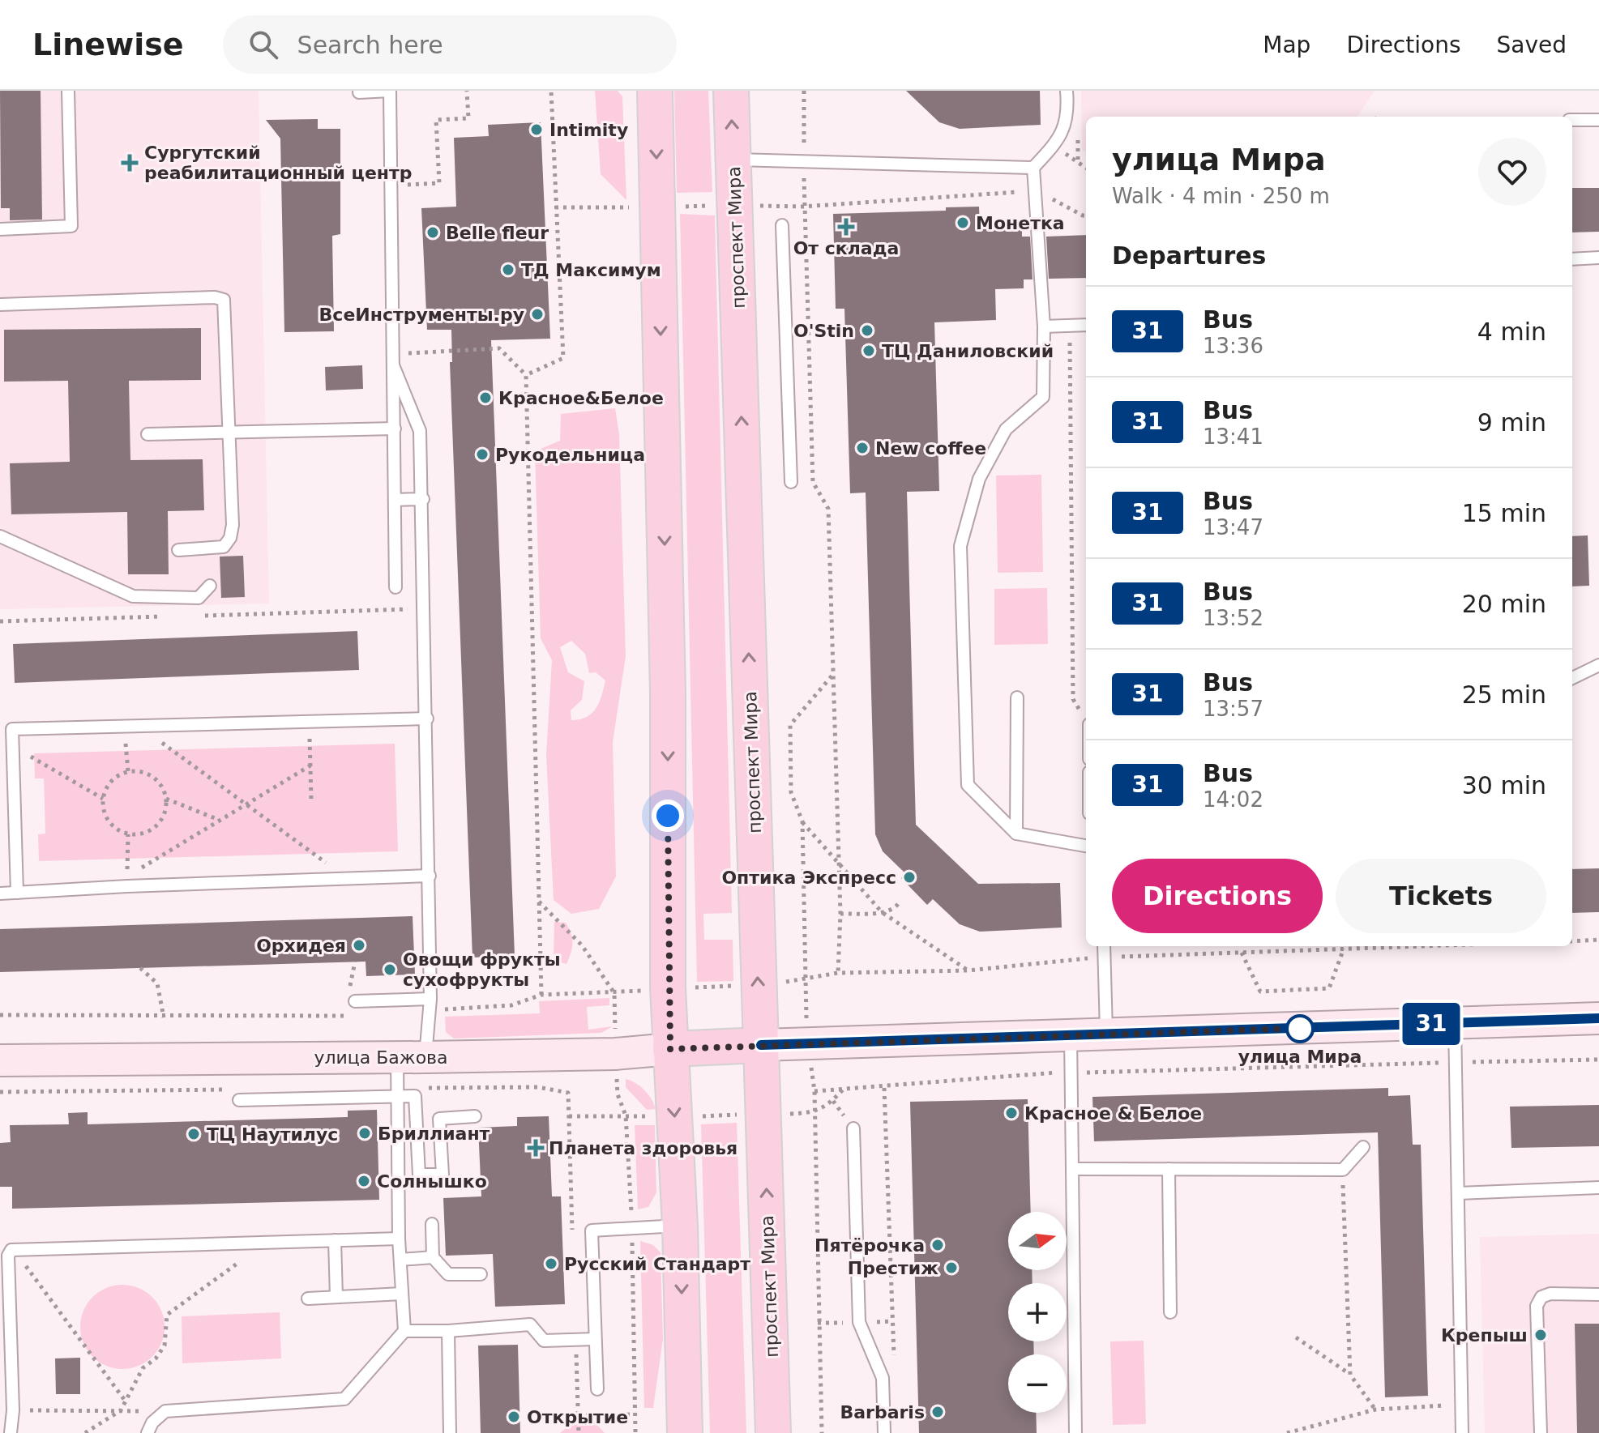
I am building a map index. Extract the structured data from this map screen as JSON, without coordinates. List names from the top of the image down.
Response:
{
  "streets": {
    "main road": ["проспект Мира", "улица Бажова"]
  },
  "crossings": [
    ["проспект Мира", "улица Бажова"]
  ],
  "places": {
    "other": [
      "Intimity",
      "Монетка",
      "Belle fleur",
      "ТД Максимум",
      "ВсеИнструменты.ру",
      "O'Stin",
      "ТЦ Даниловский",
      "Красное&Белое",
      "New coffee",
      "Рукодельница",
      "Оптика Экспресс",
      "Орхидея",
      "Овощи фрукты сухофрукты",
      "улица Мира",
      "Красное & Белое",
      "Бриллиант",
      "ТЦ Наутилус",
      "Солнышко",
      "Пятёрочка",
      "Русский Стандарт",
      "Престиж",
      "Крепыш",
      "Barbaris",
      "Открытие"
    ],
    "health": ["Сургутский реабилитационный центр", "От склада", "Планета здоровья"]
  },
  "lines": ["bus line 31"],
  "north": "right",
  "page": {
    "header": "Linewise",
    "search": "Search here",
    "nav": ["Map", "Directions", "Saved"],
    "on_map": "31",
    "heading": [
      ["улица Мира", "Walk · 4 min · 250 m"],
      "Departures"
    ],
    "list": [
      {
        "mark": "31",
        "name": "Bus",
        "note": "13:36",
        "value": "4 min"
      },
      {
        "mark": "31",
        "name": "Bus",
        "note": "13:41",
        "value": "9 min"
      },
      {
        "mark": "31",
        "name": "Bus",
        "note": "13:47",
        "value": "15 min"
      },
      {
        "mark": "31",
        "name": "Bus",
        "note": "13:52",
        "value": "20 min"
      },
      {
        "mark": "31",
        "name": "Bus",
        "note": "13:57",
        "value": "25 min"
      },
      {
        "mark": "31",
        "name": "Bus",
        "note": "14:02",
        "value": "30 min"
      }
    ],
    "buttons": ["Directions", "Tickets"],
    "map_buttons": ["+", "−"]
  }
}
